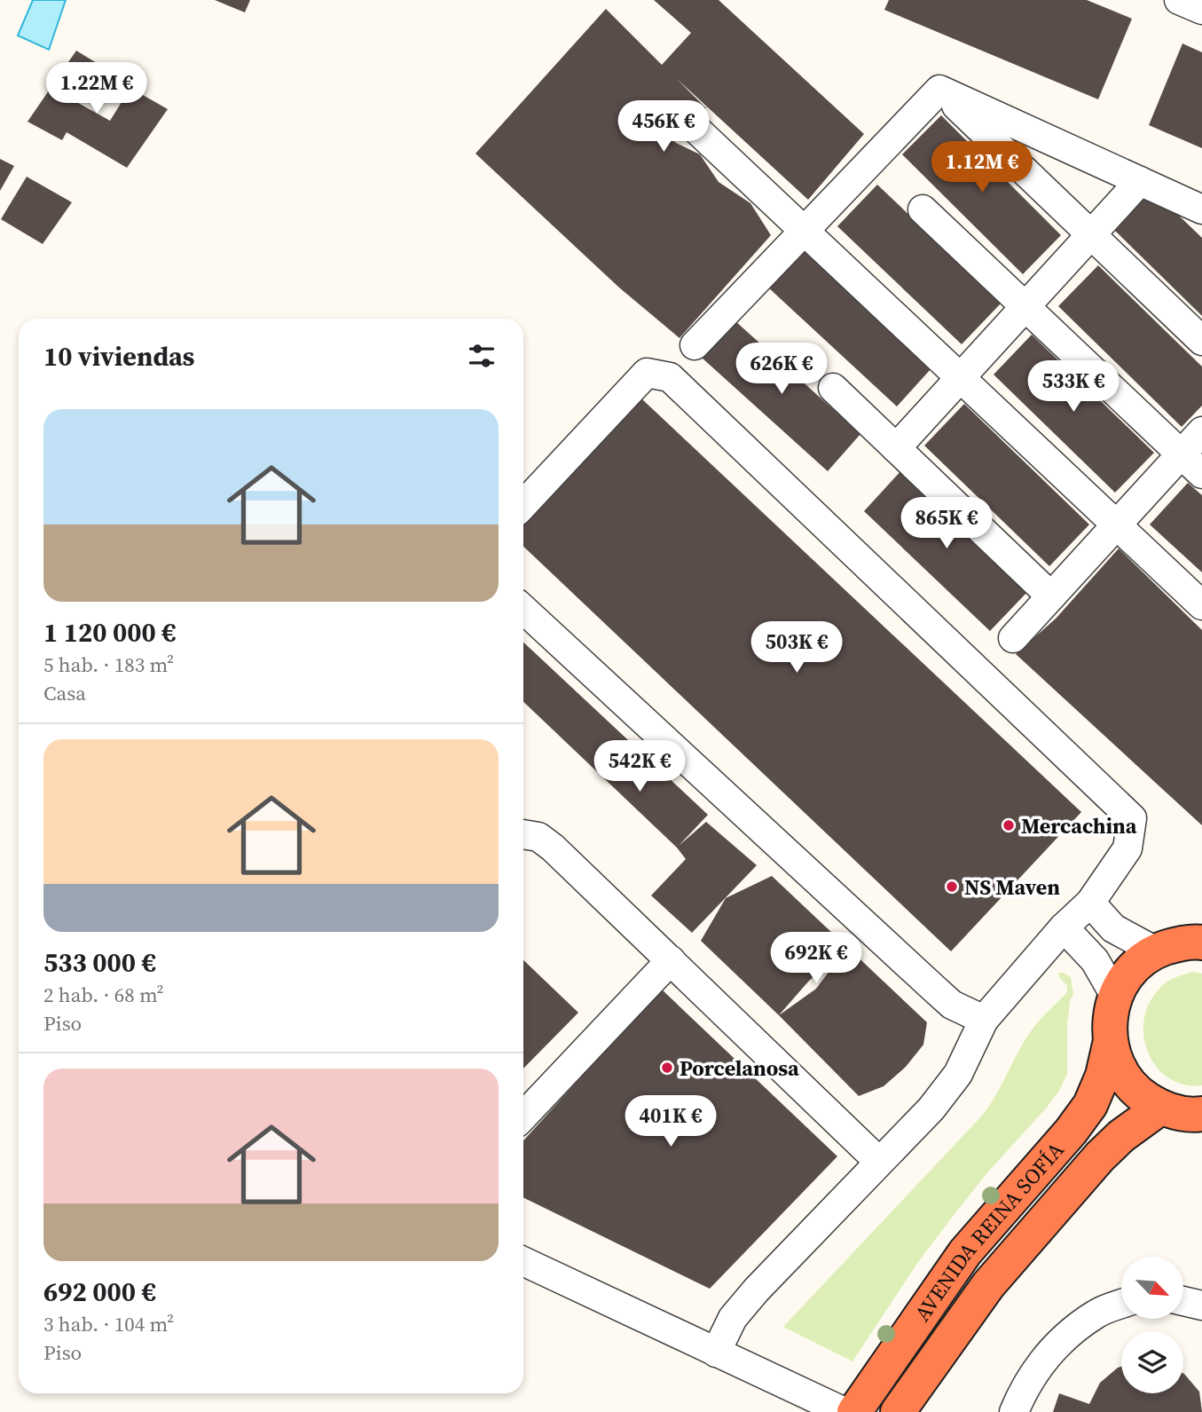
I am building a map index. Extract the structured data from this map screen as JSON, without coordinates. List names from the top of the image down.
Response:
{
  "streets": {
    "highway": ["AVENIDA REINA SOFÍA"]
  },
  "places": ["Mercachina", "NS Maven", "Porcelanosa"],
  "north": "bottom right",
  "page": {
    "price": [
      "1.22M €",
      "456K €",
      "1.12M €",
      "626K €",
      "533K €",
      "865K €",
      "503K €",
      "542K €",
      "692K €",
      "401K €"
    ],
    "heading": "10 viviendas",
    "list": [
      {
        "name": "1 120 000 €",
        "note": "5 hab. · 183 m² · Casa"
      },
      {
        "name": "533 000 €",
        "note": "2 hab. · 68 m² · Piso"
      },
      {
        "name": "692 000 €",
        "note": "3 hab. · 104 m² · Piso"
      }
    ]
  }
}
